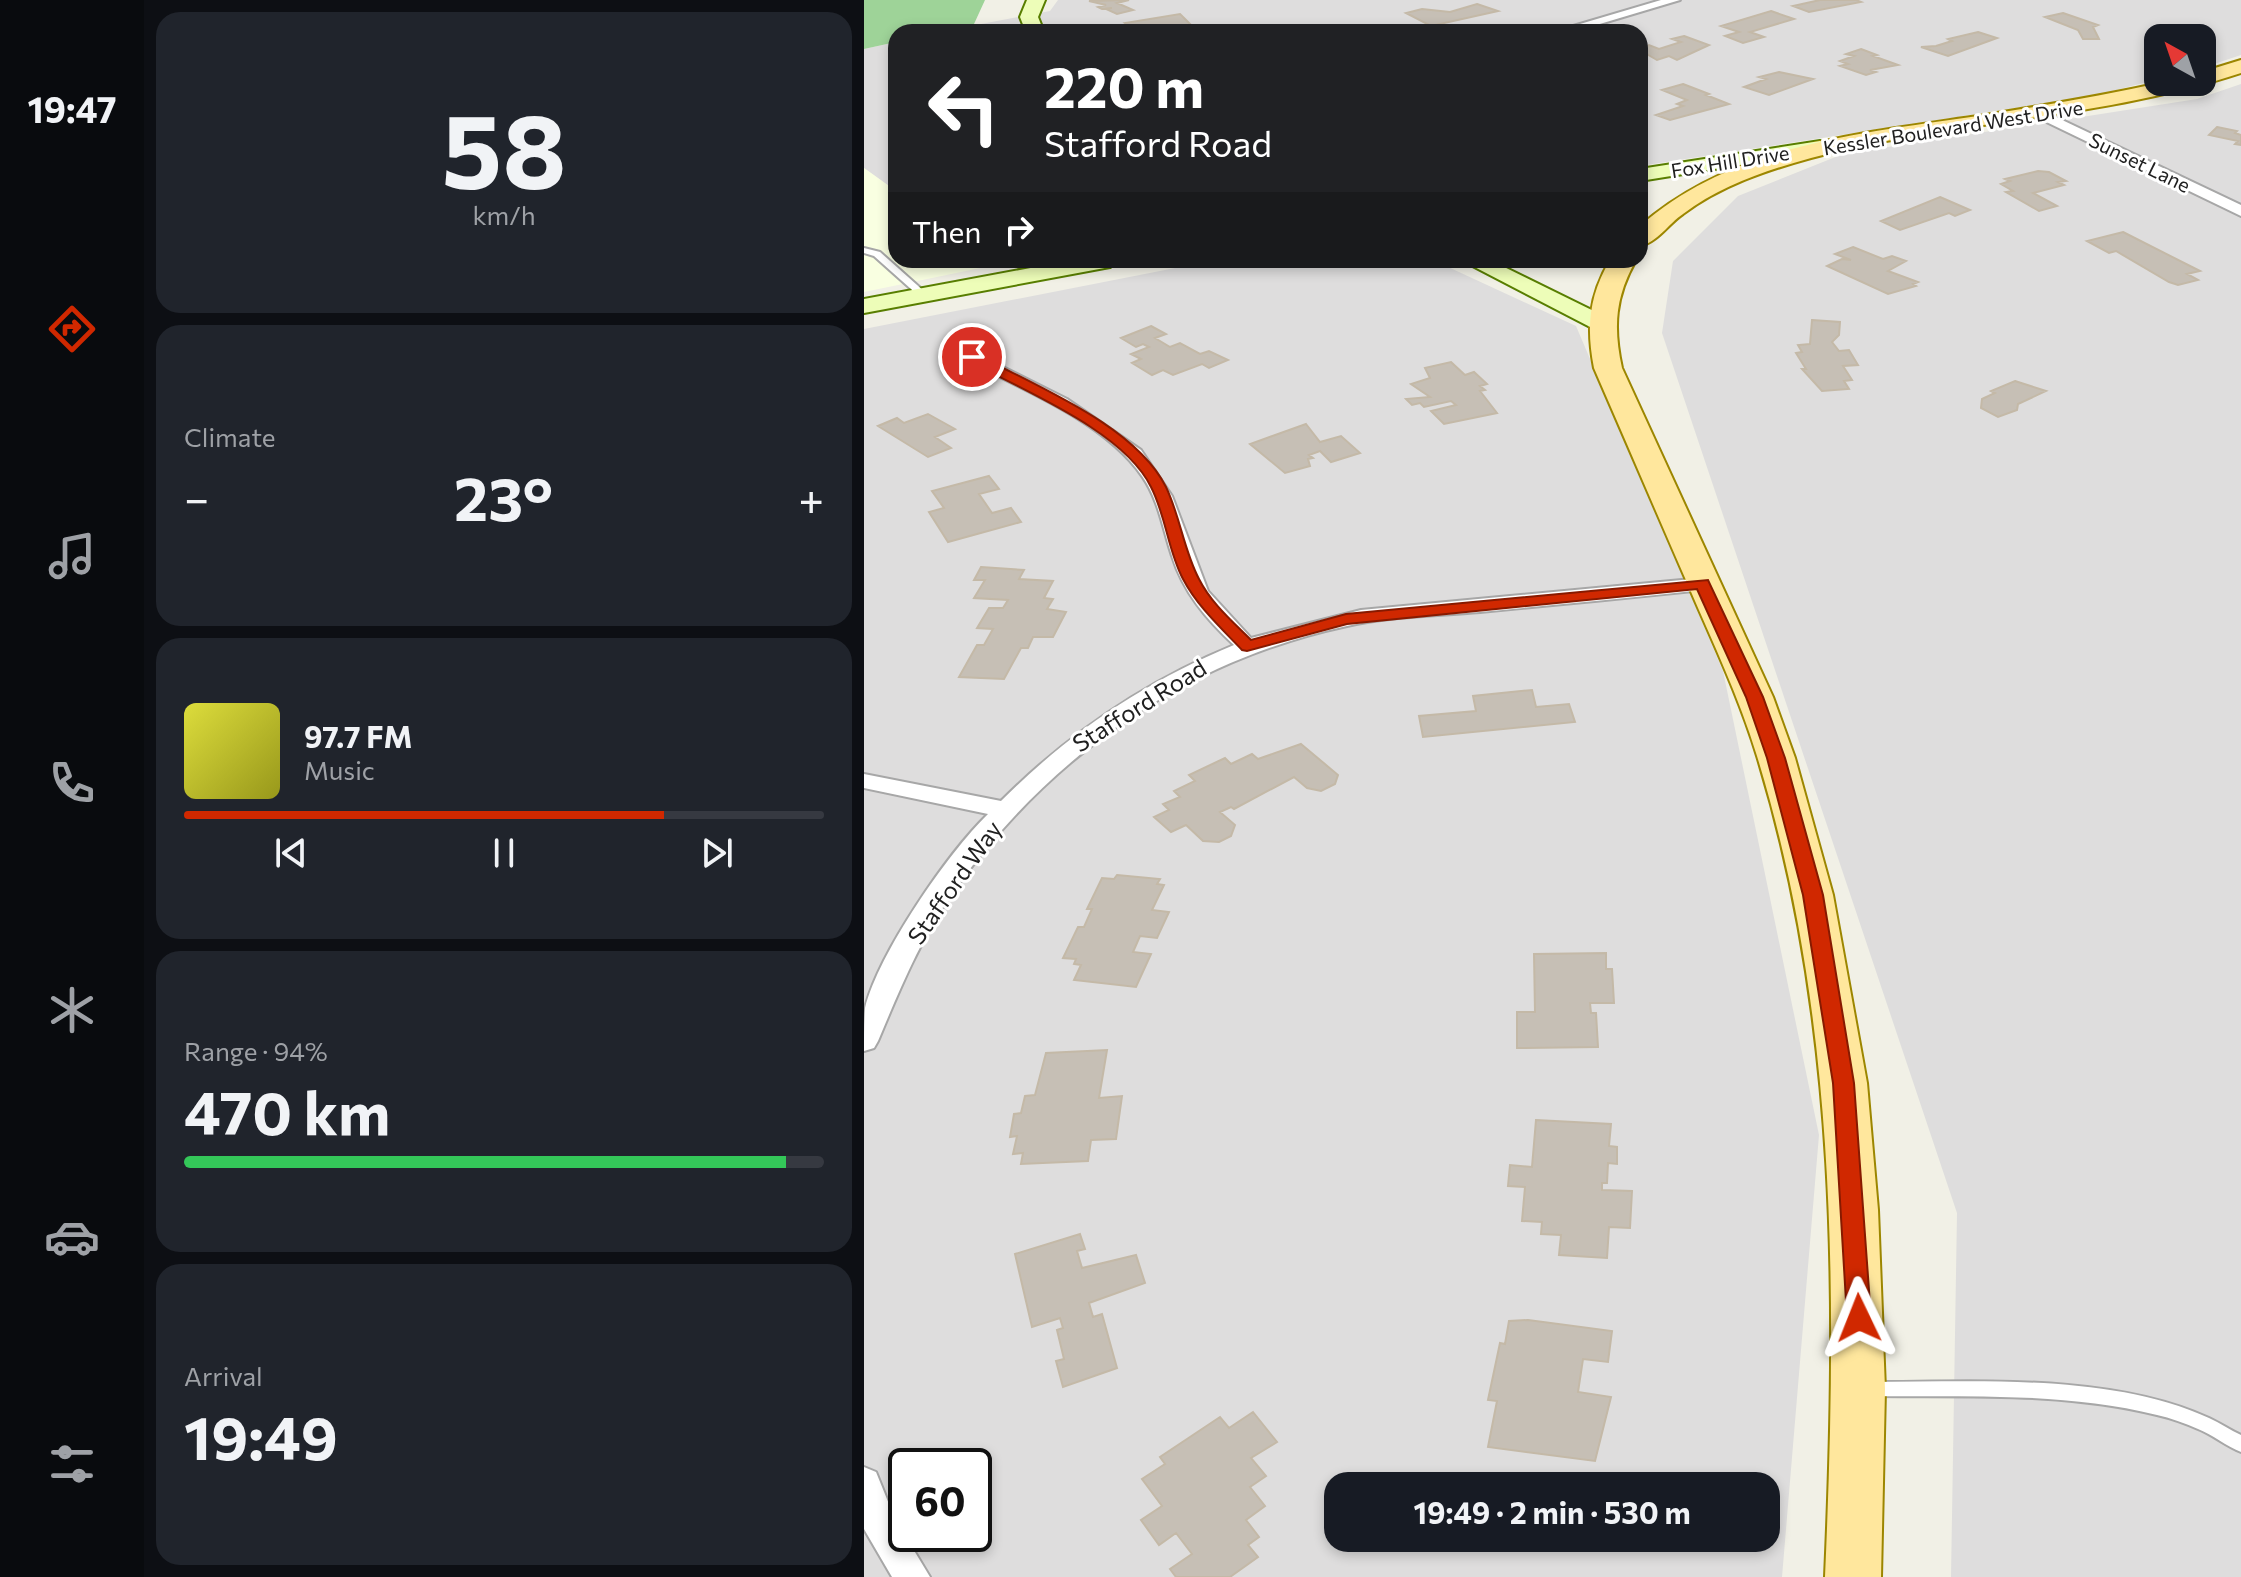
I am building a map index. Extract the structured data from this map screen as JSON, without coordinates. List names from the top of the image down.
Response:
{
  "streets": {
    "main road": ["Kessler Boulevard West Drive"],
    "street": [
      "Fox Hill Drive",
      "Sunset Lane",
      "Stafford Road",
      "Stafford Way"
    ]
  },
  "crossings": [
    ["Kessler Boulevard West Drive", "Fox Hill Drive"],
    ["Kessler Boulevard West Drive", "Sunset Lane"],
    ["Stafford Road", "Stafford Way"]
  ],
  "north": "top left",
  "page": {
    "tabs": "19:47",
    "tile": [
      ["58", "km/h"],
      "Climate",
      ["Range · 94%", "470 km"],
      ["Arrival", "19:49"]
    ],
    "turn": ["220 m", "Stafford Road"],
    "then": "Then",
    "heat": ["−", "23°", "+"],
    "song": ["97.7 FM", "Music"],
    "limit": "60",
    "trip": "19:49 · 2 min · 530 m"
  }
}
